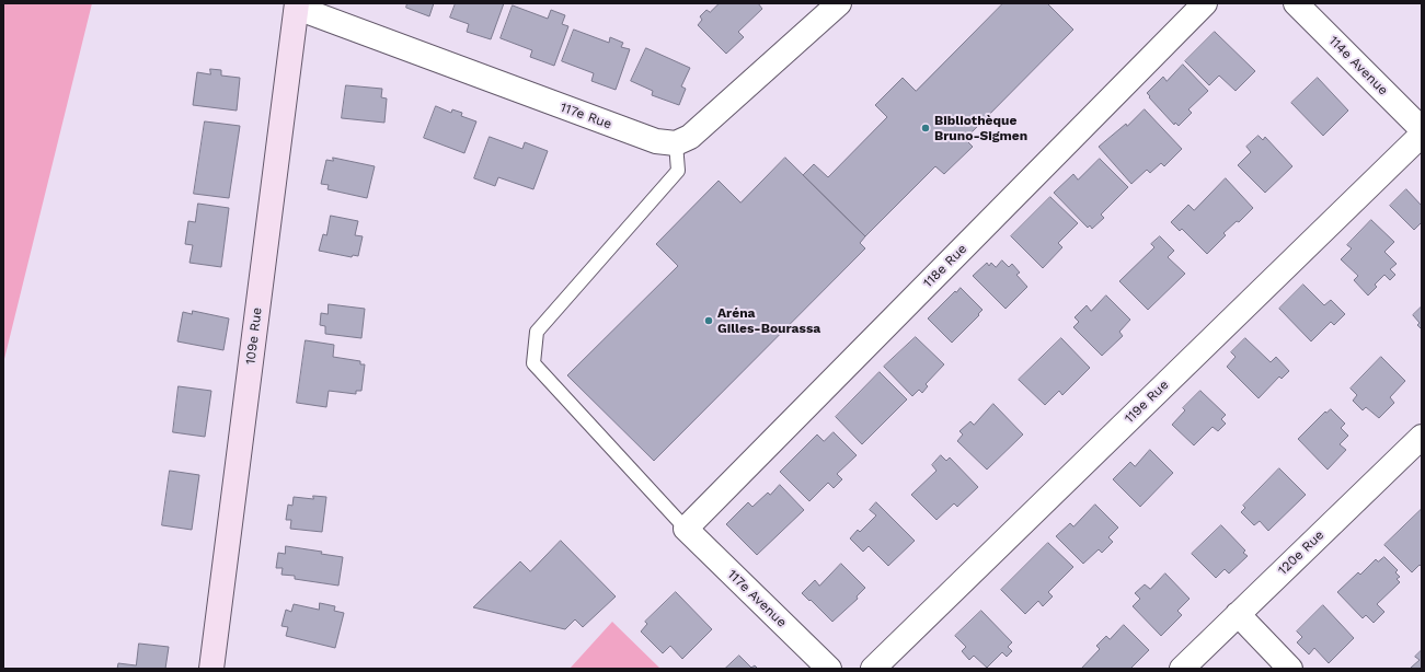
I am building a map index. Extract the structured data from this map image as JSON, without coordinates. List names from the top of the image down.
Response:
{
  "streets": {
    "street": [
      "114e Avenue",
      "117e Rue",
      "118e Rue",
      "109e Rue",
      "119e Rue",
      "120e Rue",
      "117e Avenue"
    ]
  },
  "crossings": [
    ["117e Rue", "109e Rue"],
    ["118e Rue", "117e Avenue"]
  ],
  "places": ["Bibliothèque Bruno-Sigmen", "Aréna Gilles-Bourassa"]
}
